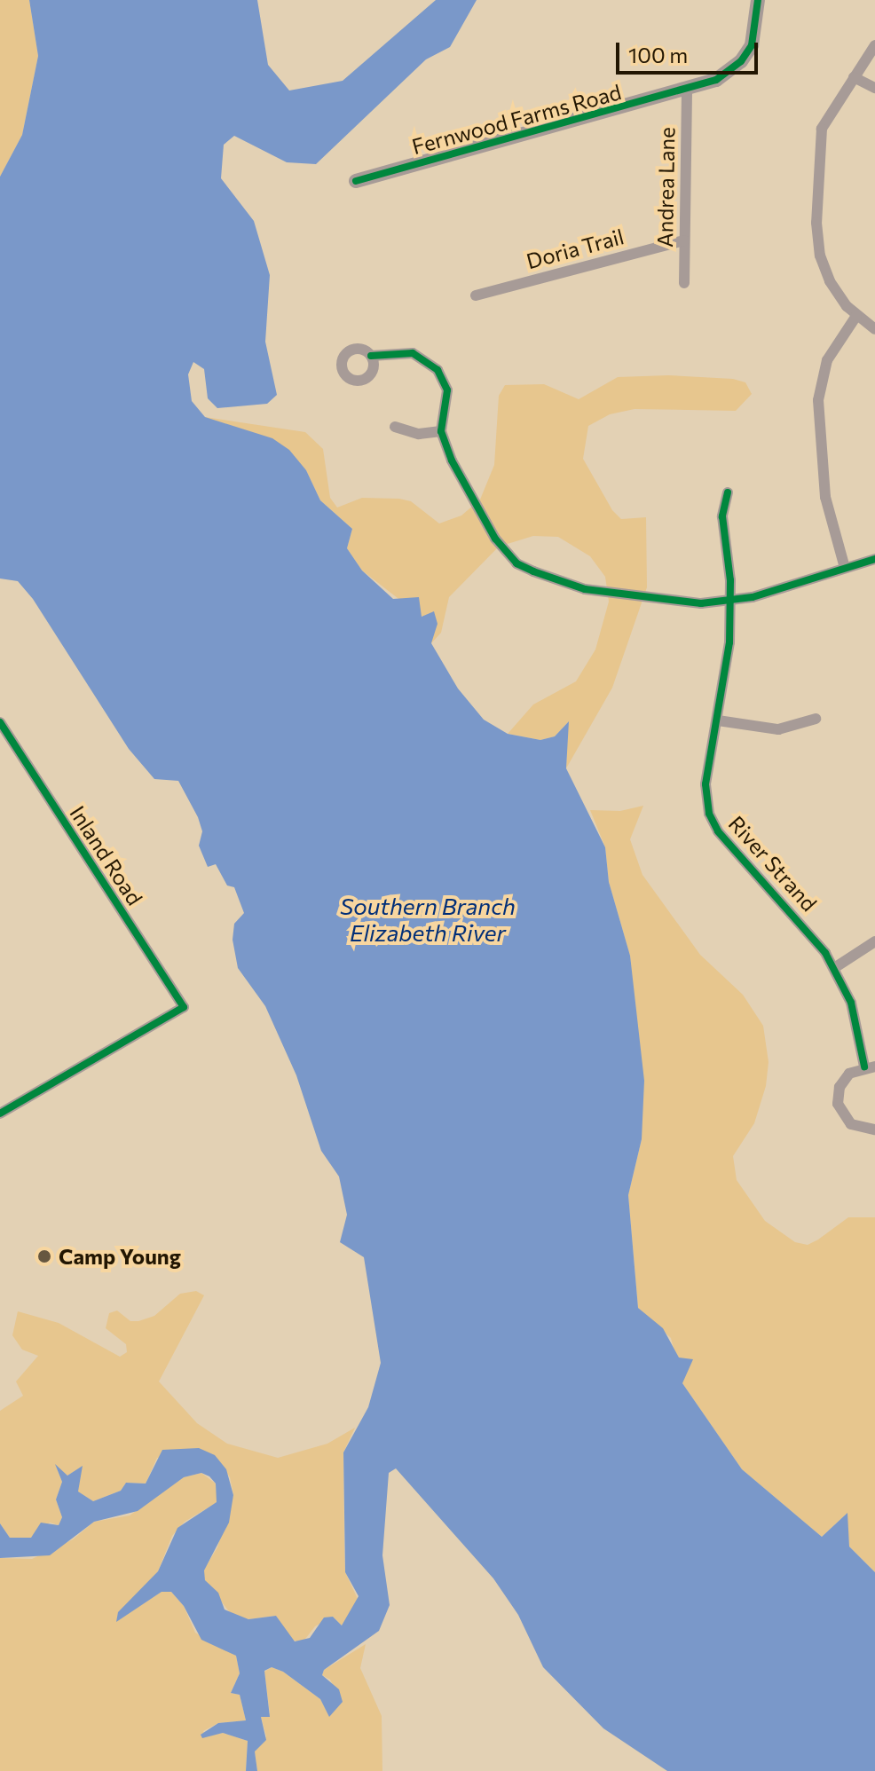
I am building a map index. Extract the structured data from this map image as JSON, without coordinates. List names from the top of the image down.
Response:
{
  "streets": {
    "street": [
      "Fernwood Farms Road",
      "Andrea Lane",
      "Doria Trail",
      "Inland Road",
      "River Strand"
    ]
  },
  "crossings": [
    ["Fernwood Farms Road", "Andrea Lane"],
    ["Andrea Lane", "Doria Trail"]
  ],
  "water": ["Southern Branch Elizabeth River"],
  "places": ["Camp Young"],
  "scale_bar": "100 m"
}
